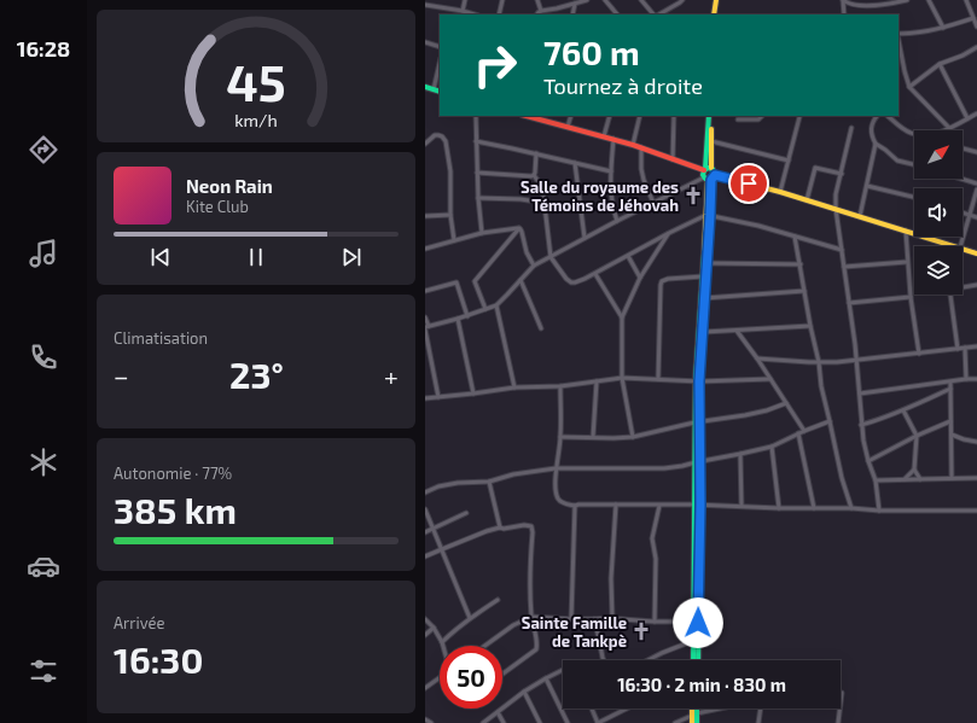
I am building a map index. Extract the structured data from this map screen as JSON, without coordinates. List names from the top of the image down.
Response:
{
  "places": {
    "church": ["Salle du royaume des Témoins de Jéhovah", "Sainte Famille de Tankpè"]
  },
  "north": "top right",
  "page": {
    "tabs": "16:28",
    "turn": ["760 m", "Tournez à droite"],
    "song": ["Neon Rain", "Kite Club"],
    "tile": [
      "Climatisation",
      ["Autonomie · 77%", "385 km"],
      ["Arrivée", "16:30"]
    ],
    "heat": ["−", "23°", "+"],
    "limit": "50",
    "trip": "16:30 · 2 min · 830 m",
    "gauge": ["45", "km/h"]
  }
}
